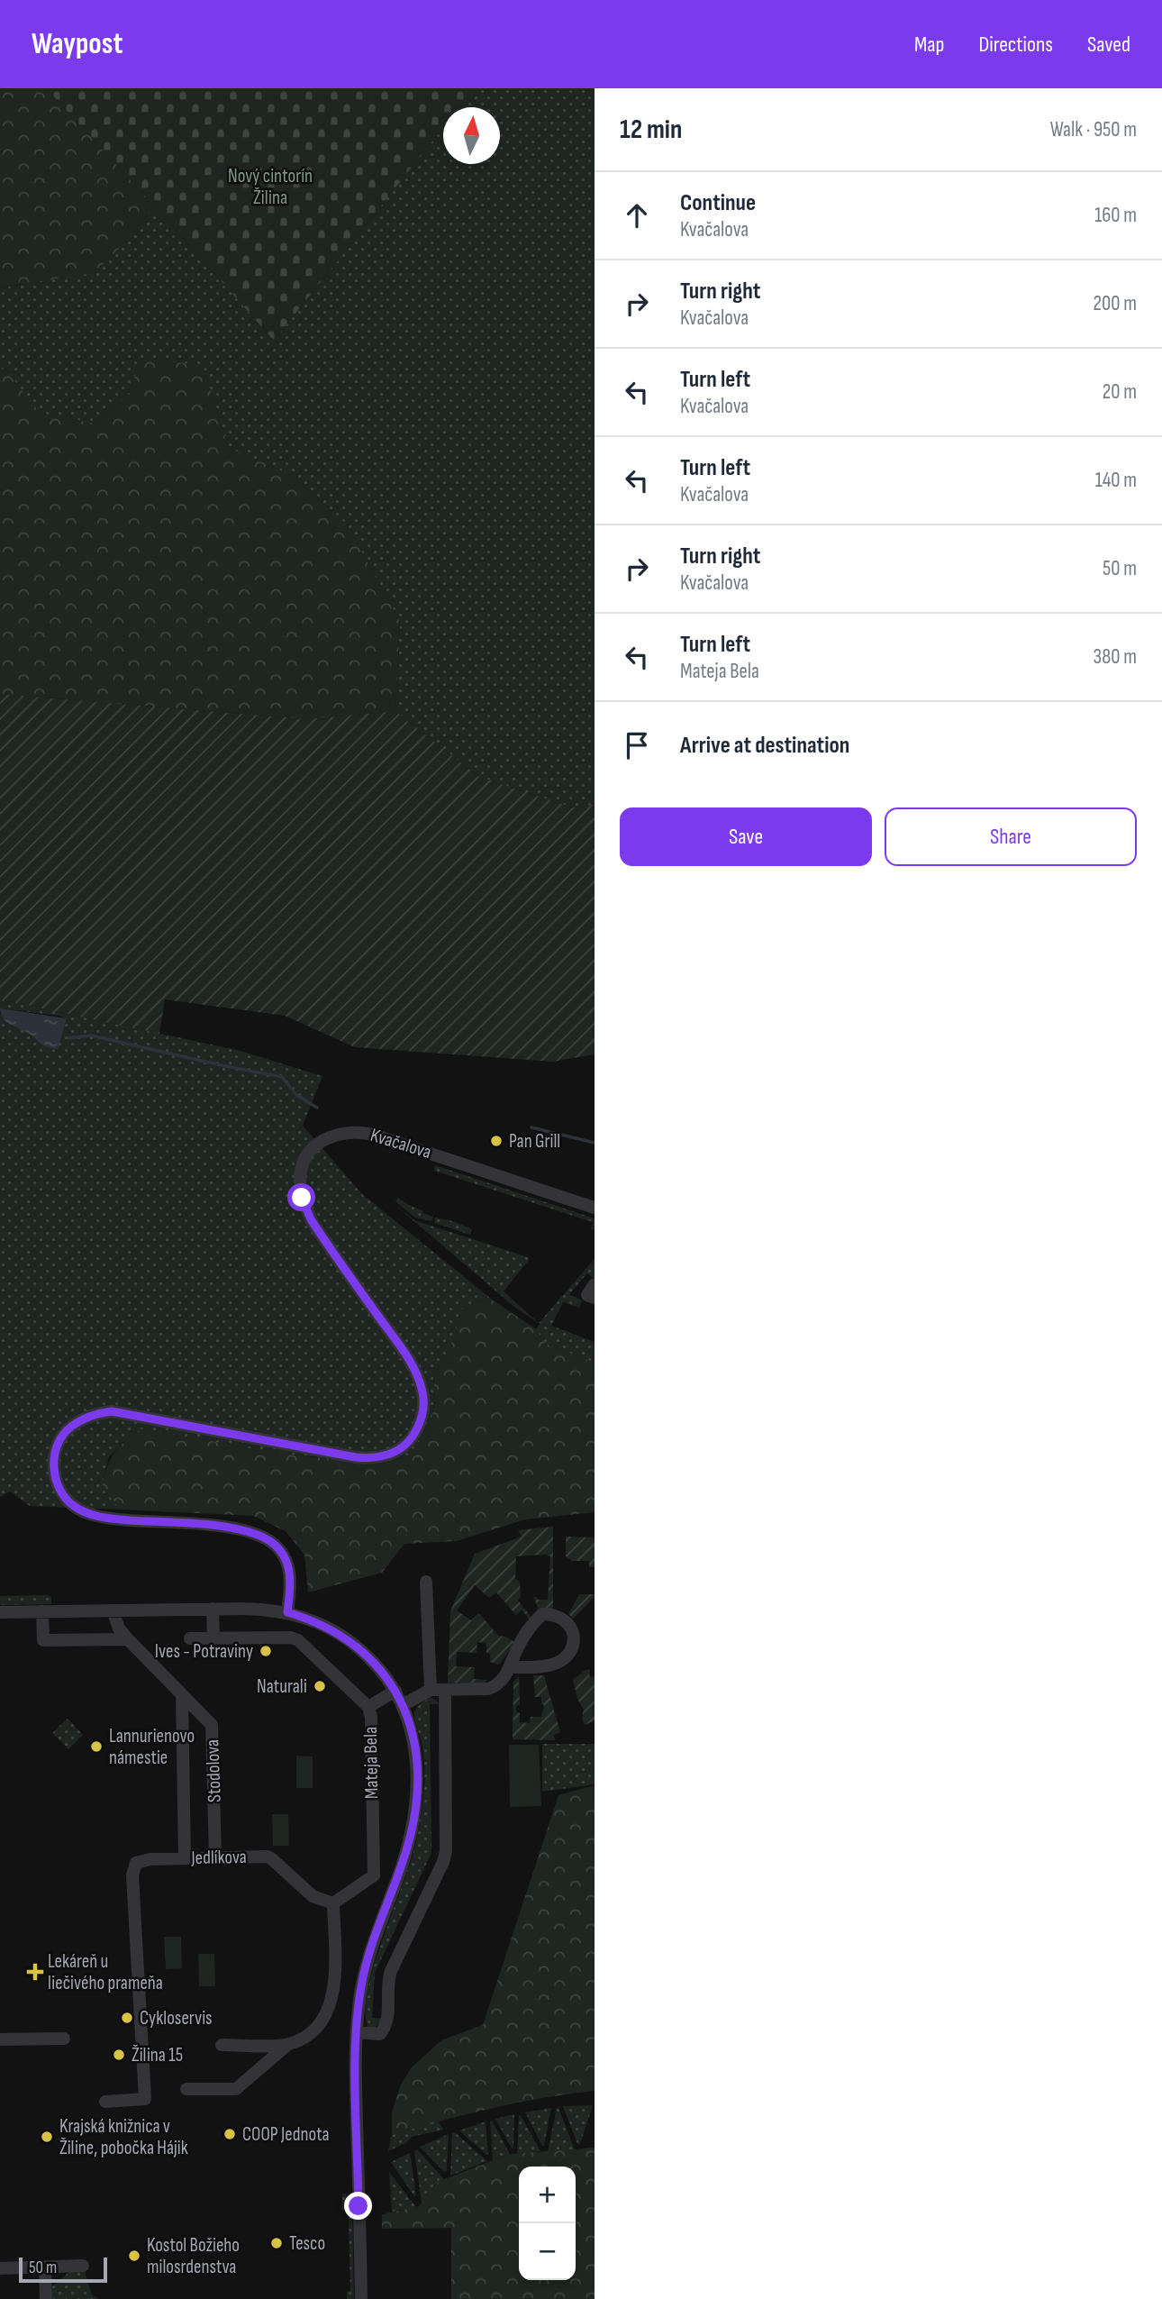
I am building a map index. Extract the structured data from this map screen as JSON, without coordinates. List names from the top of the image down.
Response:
{
  "streets": {
    "street": [
      "Kvačalova",
      "Mateja Bela",
      "Stodolova",
      "Jedlíkova"
    ]
  },
  "crossings": [
    ["Kvačalova", "Mateja Bela"],
    ["Mateja Bela", "Stodolova"],
    ["Stodolova", "Jedlíkova"]
  ],
  "parks": ["Nový cintorín Žilina"],
  "places": {
    "other": [
      "Pan Grill",
      "Ives - Potraviny",
      "Naturali",
      "Lannurienovo námestie",
      "Cykloservis",
      "Žilina 15",
      "COOP Jednota",
      "Krajská knižnica v Žiline, pobočka Hájik",
      "Tesco",
      "Kostol Božieho milosrdenstva"
    ],
    "health": ["Lekáreň u liečivého prameňa"]
  },
  "scale_bar": "50 m",
  "north": "top",
  "page": {
    "header": "Waypost",
    "nav": ["Map", "Directions", "Saved"],
    "heading": ["12 min", "Walk · 950 m"],
    "list": [
      ["Continue", "Kvačalova", "160 m"],
      ["Turn right", "Kvačalova", "200 m"],
      ["Turn left", "Kvačalova", "20 m"],
      ["Turn left", "Kvačalova", "140 m"],
      ["Turn right", "Kvačalova", "50 m"],
      ["Turn left", "Mateja Bela", "380 m"],
      "Arrive at destination"
    ],
    "buttons": ["Save", "Share"],
    "map_buttons": ["+", "−"],
    "scale": "50 m"
  }
}
